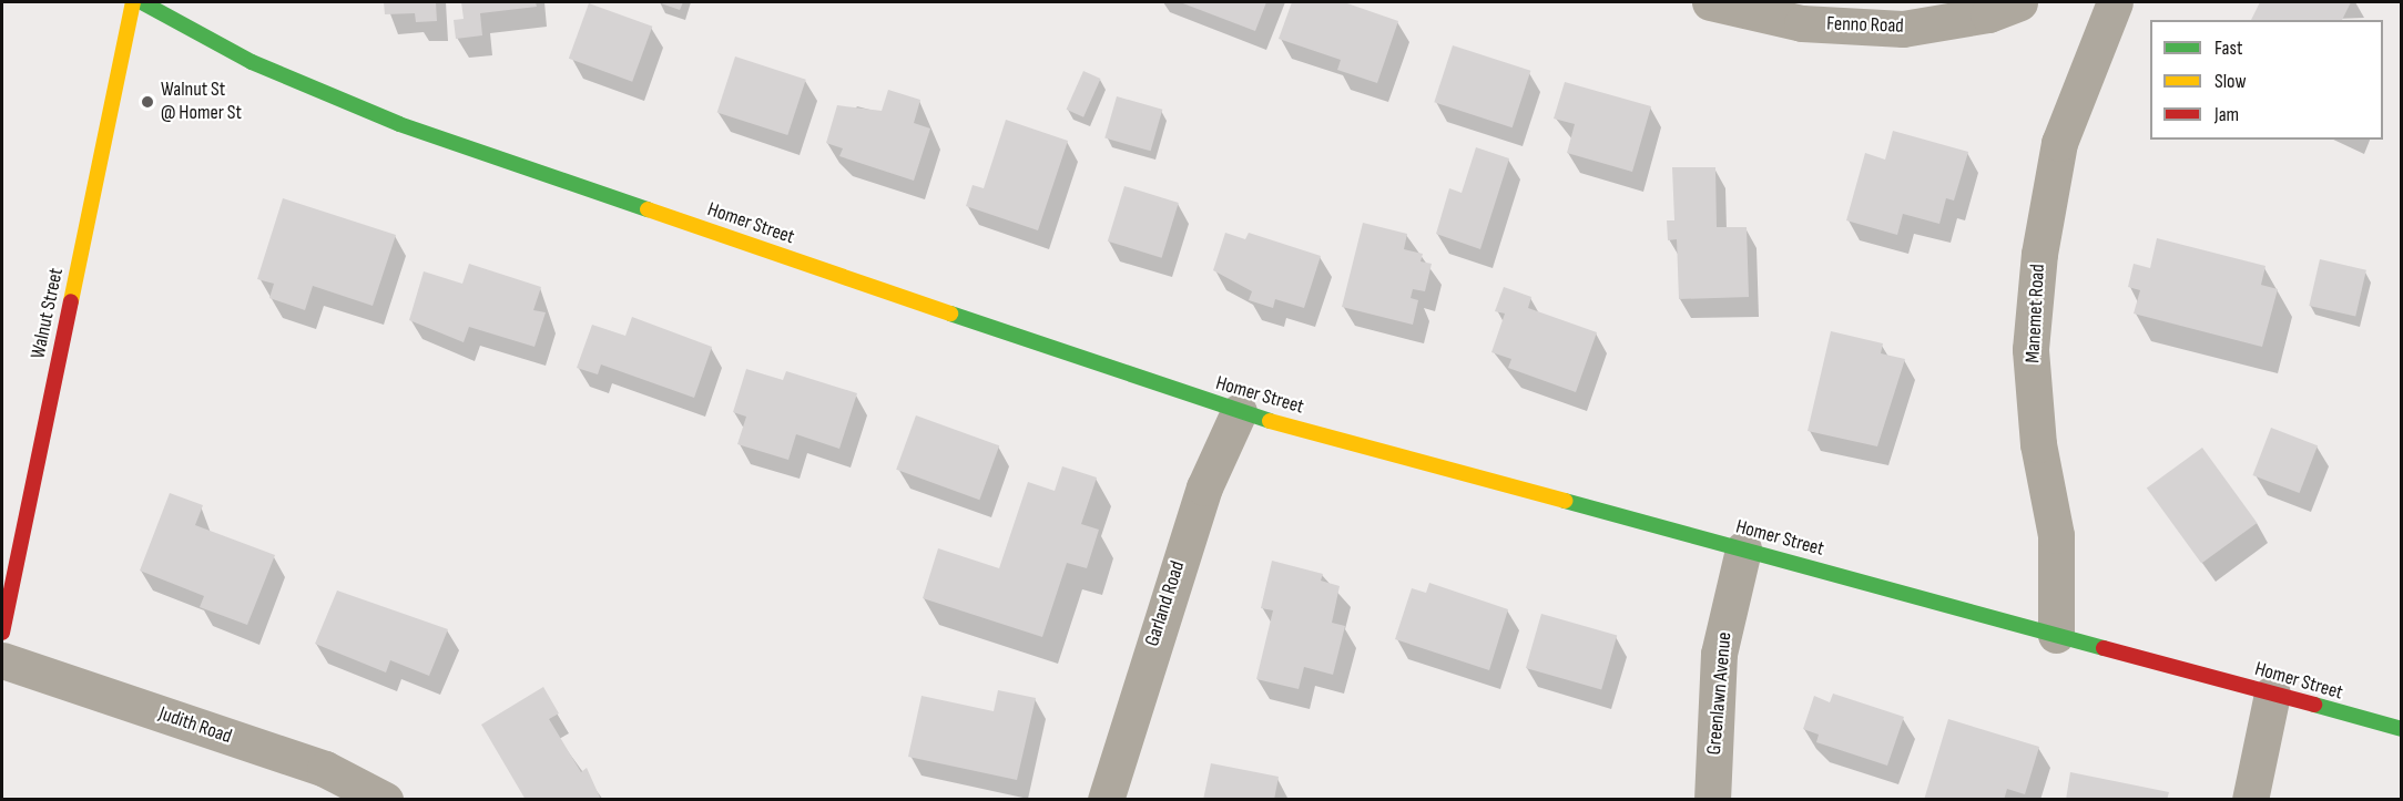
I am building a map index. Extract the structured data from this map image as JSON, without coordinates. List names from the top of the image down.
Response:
{
  "streets": {
    "street": [
      "Fenno Road",
      "Homer Street",
      "Walnut Street",
      "Manemet Road",
      "Garland Road",
      "Greenlawn Avenue",
      "Judith Road"
    ]
  },
  "crossings": [
    ["Homer Street", "Manemet Road"],
    ["Homer Street", "Garland Road"],
    ["Homer Street", "Greenlawn Avenue"]
  ],
  "places": ["Walnut St @ Homer St"],
  "legend": ["Fast", "Slow", "Jam"]
}
